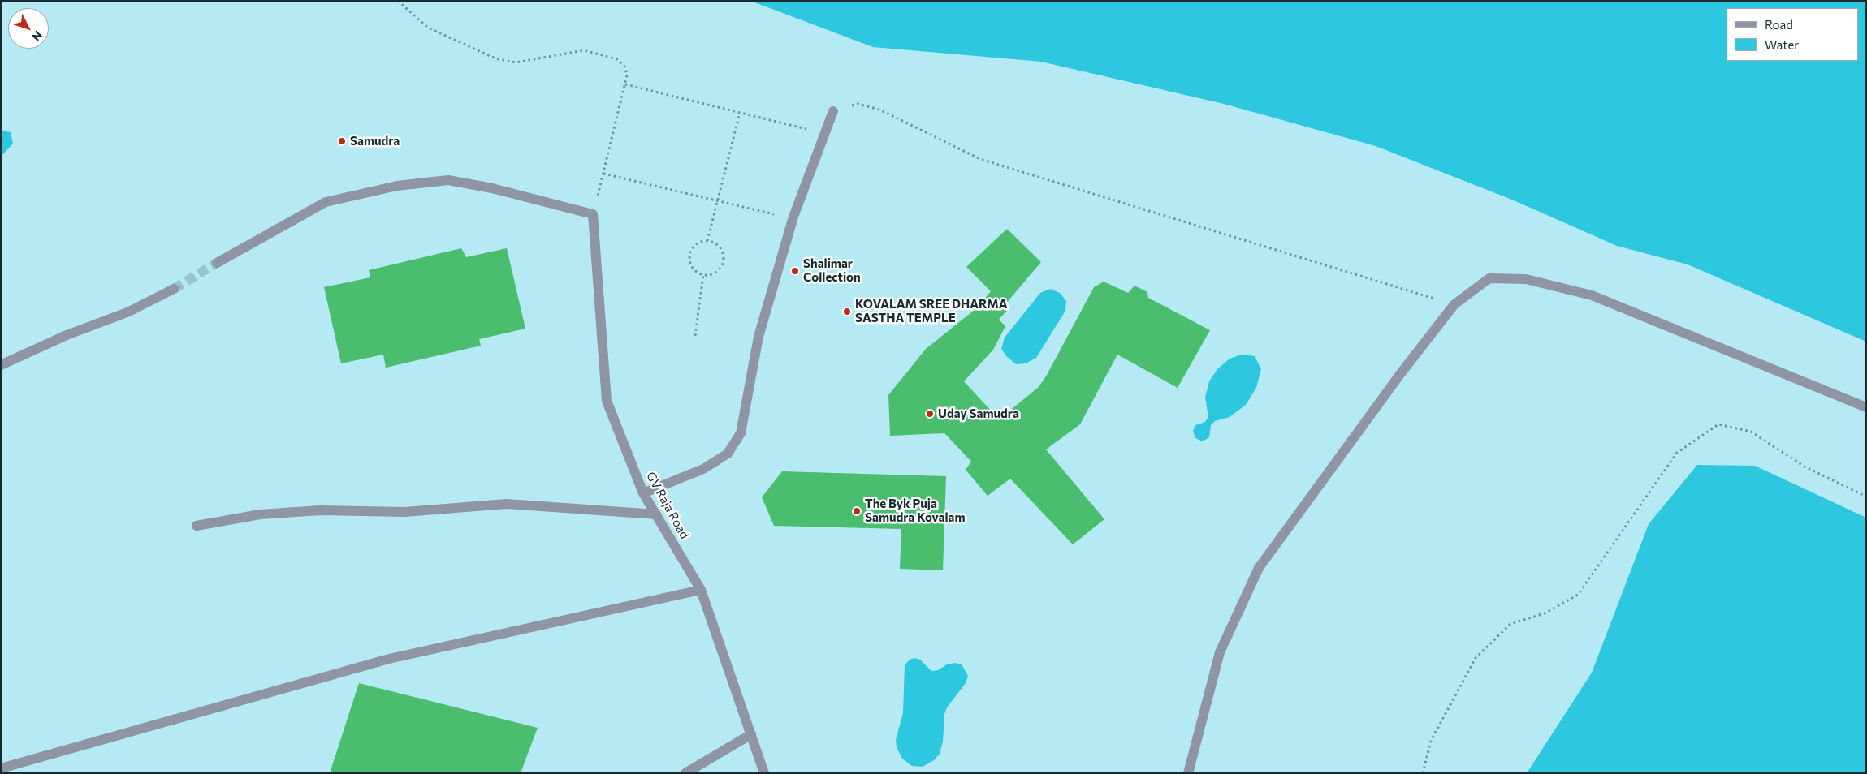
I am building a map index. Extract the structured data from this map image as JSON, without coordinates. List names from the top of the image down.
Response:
{
  "streets": {
    "street": ["GV Raja Road"]
  },
  "places": [
    "Samudra",
    "Shalimar Collection",
    "KOVALAM SREE DHARMA SASTHA TEMPLE",
    "Uday Samudra",
    "The Byk Puja Samudra Kovalam"
  ],
  "legend": ["Road", "Water"],
  "north": "bottom right"
}
